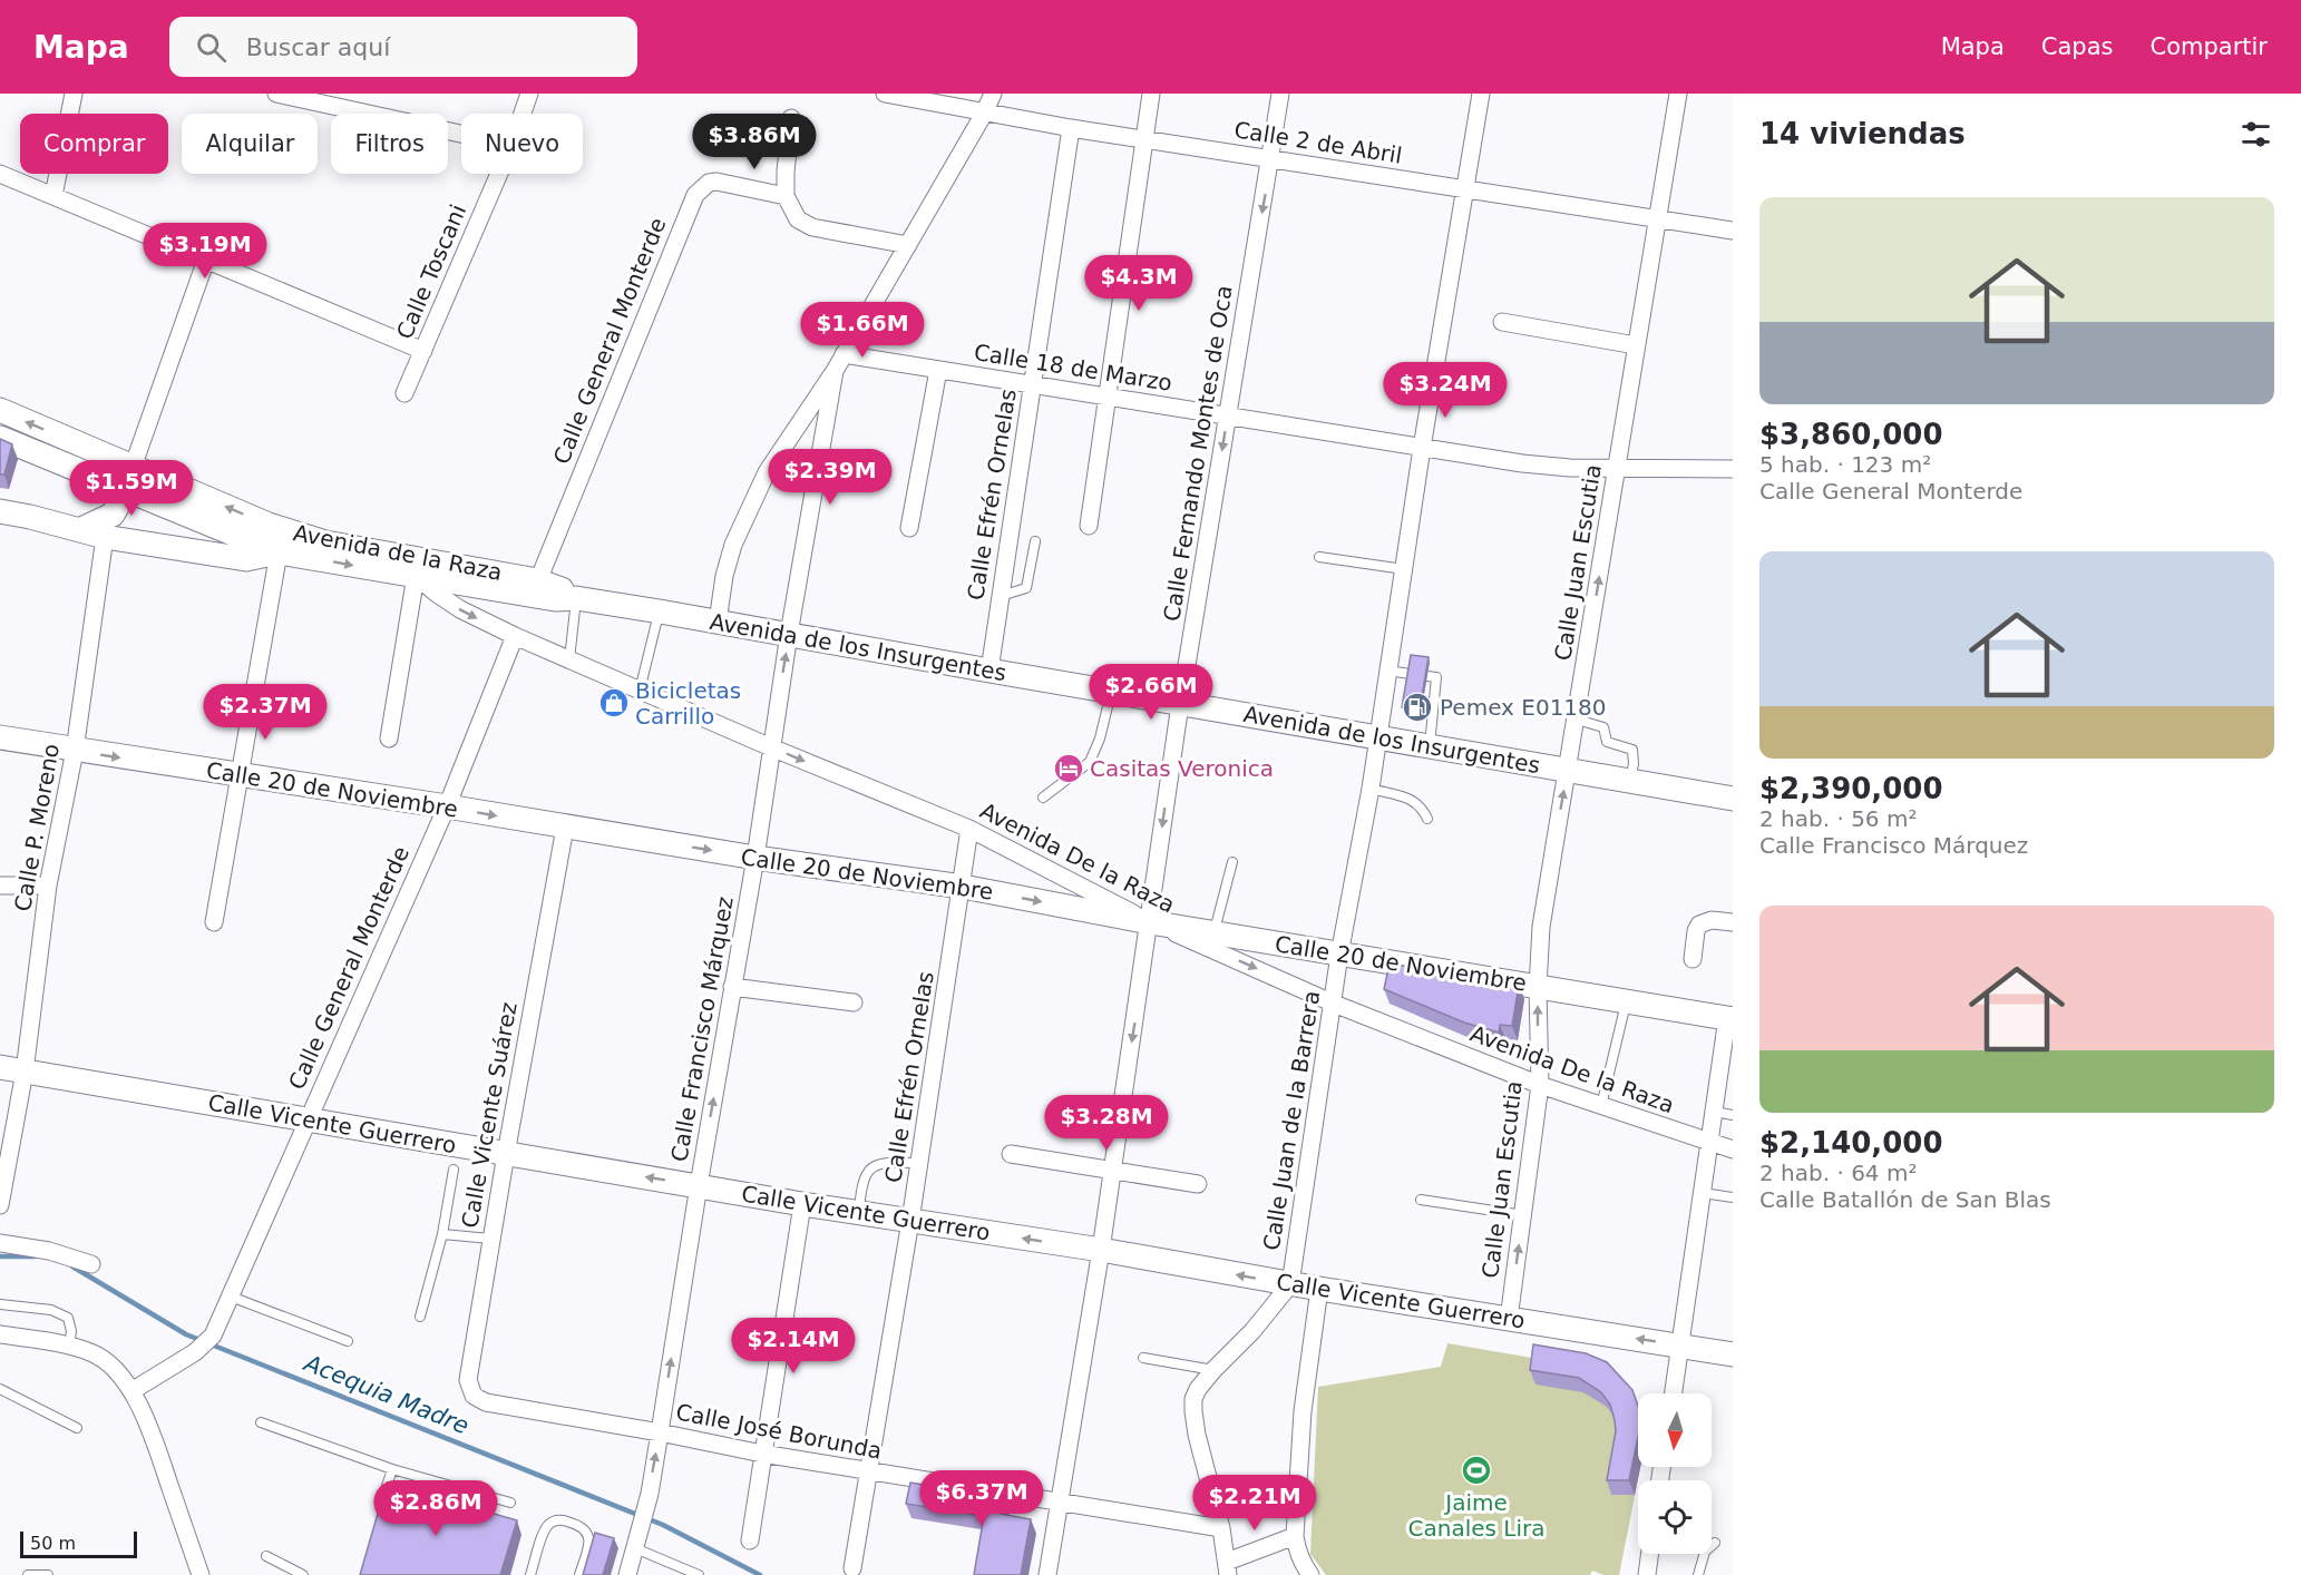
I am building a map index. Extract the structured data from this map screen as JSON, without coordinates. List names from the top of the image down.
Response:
{
  "streets": {
    "main road": [
      "Avenida de la Raza",
      "Avenida de los Insurgentes",
      "Calle 20 de Noviembre",
      "Calle Vicente Guerrero"
    ],
    "street": [
      "Calle 2 de Abril",
      "Calle Toscani",
      "Calle General Monterde",
      "Calle 18 de Marzo",
      "Calle Fernando Montes de Oca",
      "Calle Efrén Ornelas",
      "Calle Juan Escutia",
      "Calle P. Moreno",
      "Avenida De la Raza",
      "Calle Francisco Márquez",
      "Calle Vicente Suárez",
      "Calle Juan de la Barrera",
      "Calle José Borunda"
    ]
  },
  "crossings": [
    ["Calle 2 de Abril", "Calle Fernando Montes de Oca"],
    ["Calle 2 de Abril", "Calle Efrén Ornelas"],
    ["Calle 2 de Abril", "Calle Juan Escutia"],
    ["Calle 2 de Abril", "Calle Juan de la Barrera"],
    ["Calle General Monterde", "Avenida de la Raza"],
    ["Calle General Monterde", "Avenida de los Insurgentes"],
    ["Calle General Monterde", "Calle 20 de Noviembre"],
    ["Calle General Monterde", "Avenida De la Raza"],
    ["Calle General Monterde", "Calle Vicente Guerrero"],
    ["Calle 18 de Marzo", "Calle Fernando Montes de Oca"],
    ["Calle 18 de Marzo", "Calle Efrén Ornelas"],
    ["Calle 18 de Marzo", "Calle Juan Escutia"],
    ["Calle 18 de Marzo", "Calle Juan de la Barrera"],
    ["Calle Fernando Montes de Oca", "Avenida de los Insurgentes"],
    ["Calle Fernando Montes de Oca", "Calle 20 de Noviembre"],
    ["Calle Fernando Montes de Oca", "Avenida De la Raza"],
    ["Calle Fernando Montes de Oca", "Calle Vicente Guerrero"],
    ["Calle Fernando Montes de Oca", "Calle José Borunda"],
    ["Calle Efrén Ornelas", "Avenida de los Insurgentes"],
    ["Calle Efrén Ornelas", "Calle 20 de Noviembre"],
    ["Calle Efrén Ornelas", "Avenida De la Raza"],
    ["Calle Efrén Ornelas", "Calle Vicente Guerrero"],
    ["Calle Efrén Ornelas", "Calle José Borunda"],
    ["Avenida de la Raza", "Avenida de los Insurgentes"],
    ["Avenida de la Raza", "Avenida De la Raza"],
    ["Calle Juan Escutia", "Avenida de los Insurgentes"],
    ["Calle Juan Escutia", "Calle 20 de Noviembre"],
    ["Calle Juan Escutia", "Avenida De la Raza"],
    ["Calle Juan Escutia", "Calle Vicente Guerrero"],
    ["Avenida de los Insurgentes", "Calle Francisco Márquez"],
    ["Avenida de los Insurgentes", "Calle Juan de la Barrera"],
    ["Calle 20 de Noviembre", "Calle P. Moreno"],
    ["Calle 20 de Noviembre", "Avenida De la Raza"],
    ["Calle 20 de Noviembre", "Calle Francisco Márquez"],
    ["Calle 20 de Noviembre", "Calle Vicente Suárez"],
    ["Calle 20 de Noviembre", "Calle Juan de la Barrera"],
    ["Calle P. Moreno", "Calle Vicente Guerrero"],
    ["Avenida De la Raza", "Calle Francisco Márquez"],
    ["Avenida De la Raza", "Calle Juan de la Barrera"],
    ["Calle Francisco Márquez", "Calle Vicente Guerrero"],
    ["Calle Francisco Márquez", "Calle José Borunda"],
    ["Calle Vicente Suárez", "Calle Vicente Guerrero"],
    ["Calle Vicente Suárez", "Calle José Borunda"],
    ["Calle Juan de la Barrera", "Calle Vicente Guerrero"]
  ],
  "one_way": ["Calle Juan Escutia", "Calle 20 de Noviembre", "Calle Vicente Guerrero"],
  "water": ["Acequia Madre"],
  "places": {
    "shop": ["Bicicletas Carrillo"],
    "fuel station": ["Pemex E01180"],
    "hotel": ["Casitas Veronica"],
    "sports": ["Jaime Canales Lira"]
  },
  "scale_bar": "50 m",
  "north": "bottom",
  "page": {
    "header": "Mapa",
    "search": "Buscar aquí",
    "nav": ["Mapa", "Capas", "Compartir"],
    "heading": "14 viviendas",
    "price": [
      "$3.86M",
      "$3.19M",
      "$4.3M",
      "$1.66M",
      "$3.24M",
      "$2.39M",
      "$1.59M",
      "$2.66M",
      "$2.37M",
      "$3.28M",
      "$2.14M",
      "$6.37M",
      "$2.21M",
      "$2.86M"
    ],
    "chip": [
      "Comprar",
      "Alquilar",
      "Filtros",
      "Nuevo"
    ],
    "list": [
      {
        "name": "$3,860,000",
        "note": "5 hab. · 123 m² · Calle General Monterde"
      },
      {
        "name": "$2,390,000",
        "note": "2 hab. · 56 m² · Calle Francisco Márquez"
      },
      {
        "name": "$2,140,000",
        "note": "2 hab. · 64 m² · Calle Batallón de San Blas"
      }
    ],
    "scale": "50 m"
  }
}
